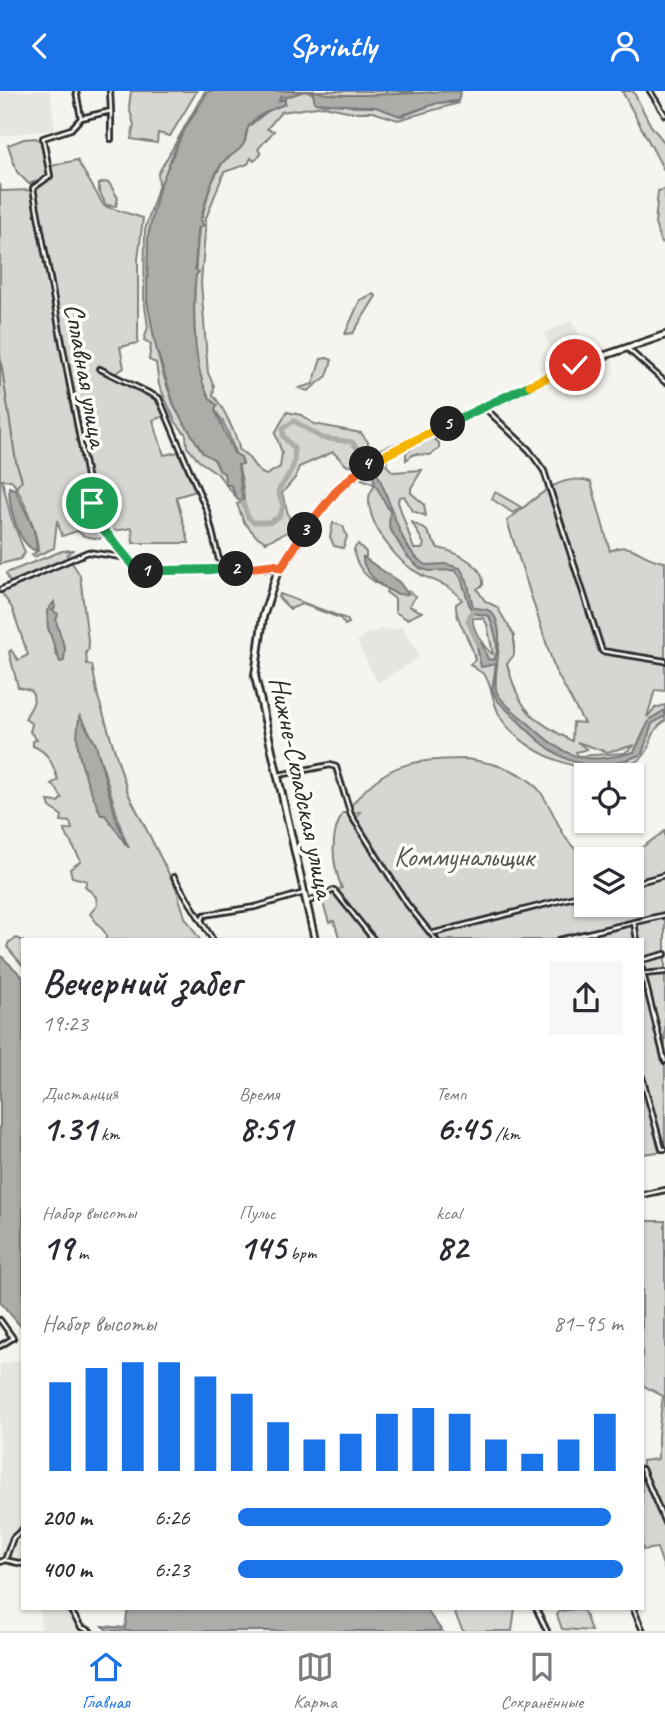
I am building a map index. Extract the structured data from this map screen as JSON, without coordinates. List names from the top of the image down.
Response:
{
  "streets": {
    "street": ["Сплавная улица", "Нижне-Складская улица"]
  },
  "parks": ["Коммунальщик"],
  "page": {
    "header": "Sprintly",
    "pins": [
      "5",
      "4",
      "3",
      "2",
      "1"
    ],
    "heading": ["Вечерний забег", "19:23"],
    "stats": [
      ["Дистанция", "1.31 km"],
      ["Время", "8:51"],
      ["Темп", "6:45 /km"],
      ["Набор высоты", "19 m"],
      ["Пульс", "145 bpm"],
      ["kcal", "82"]
    ],
    "chart": ["Набор высоты", "81–95 m"],
    "list": [
      {
        "name": "200 m",
        "note": "6:26"
      },
      {
        "name": "400 m",
        "note": "6:23"
      }
    ],
    "tabs": ["Главная", "Карта", "Сохранённые"]
  }
}
